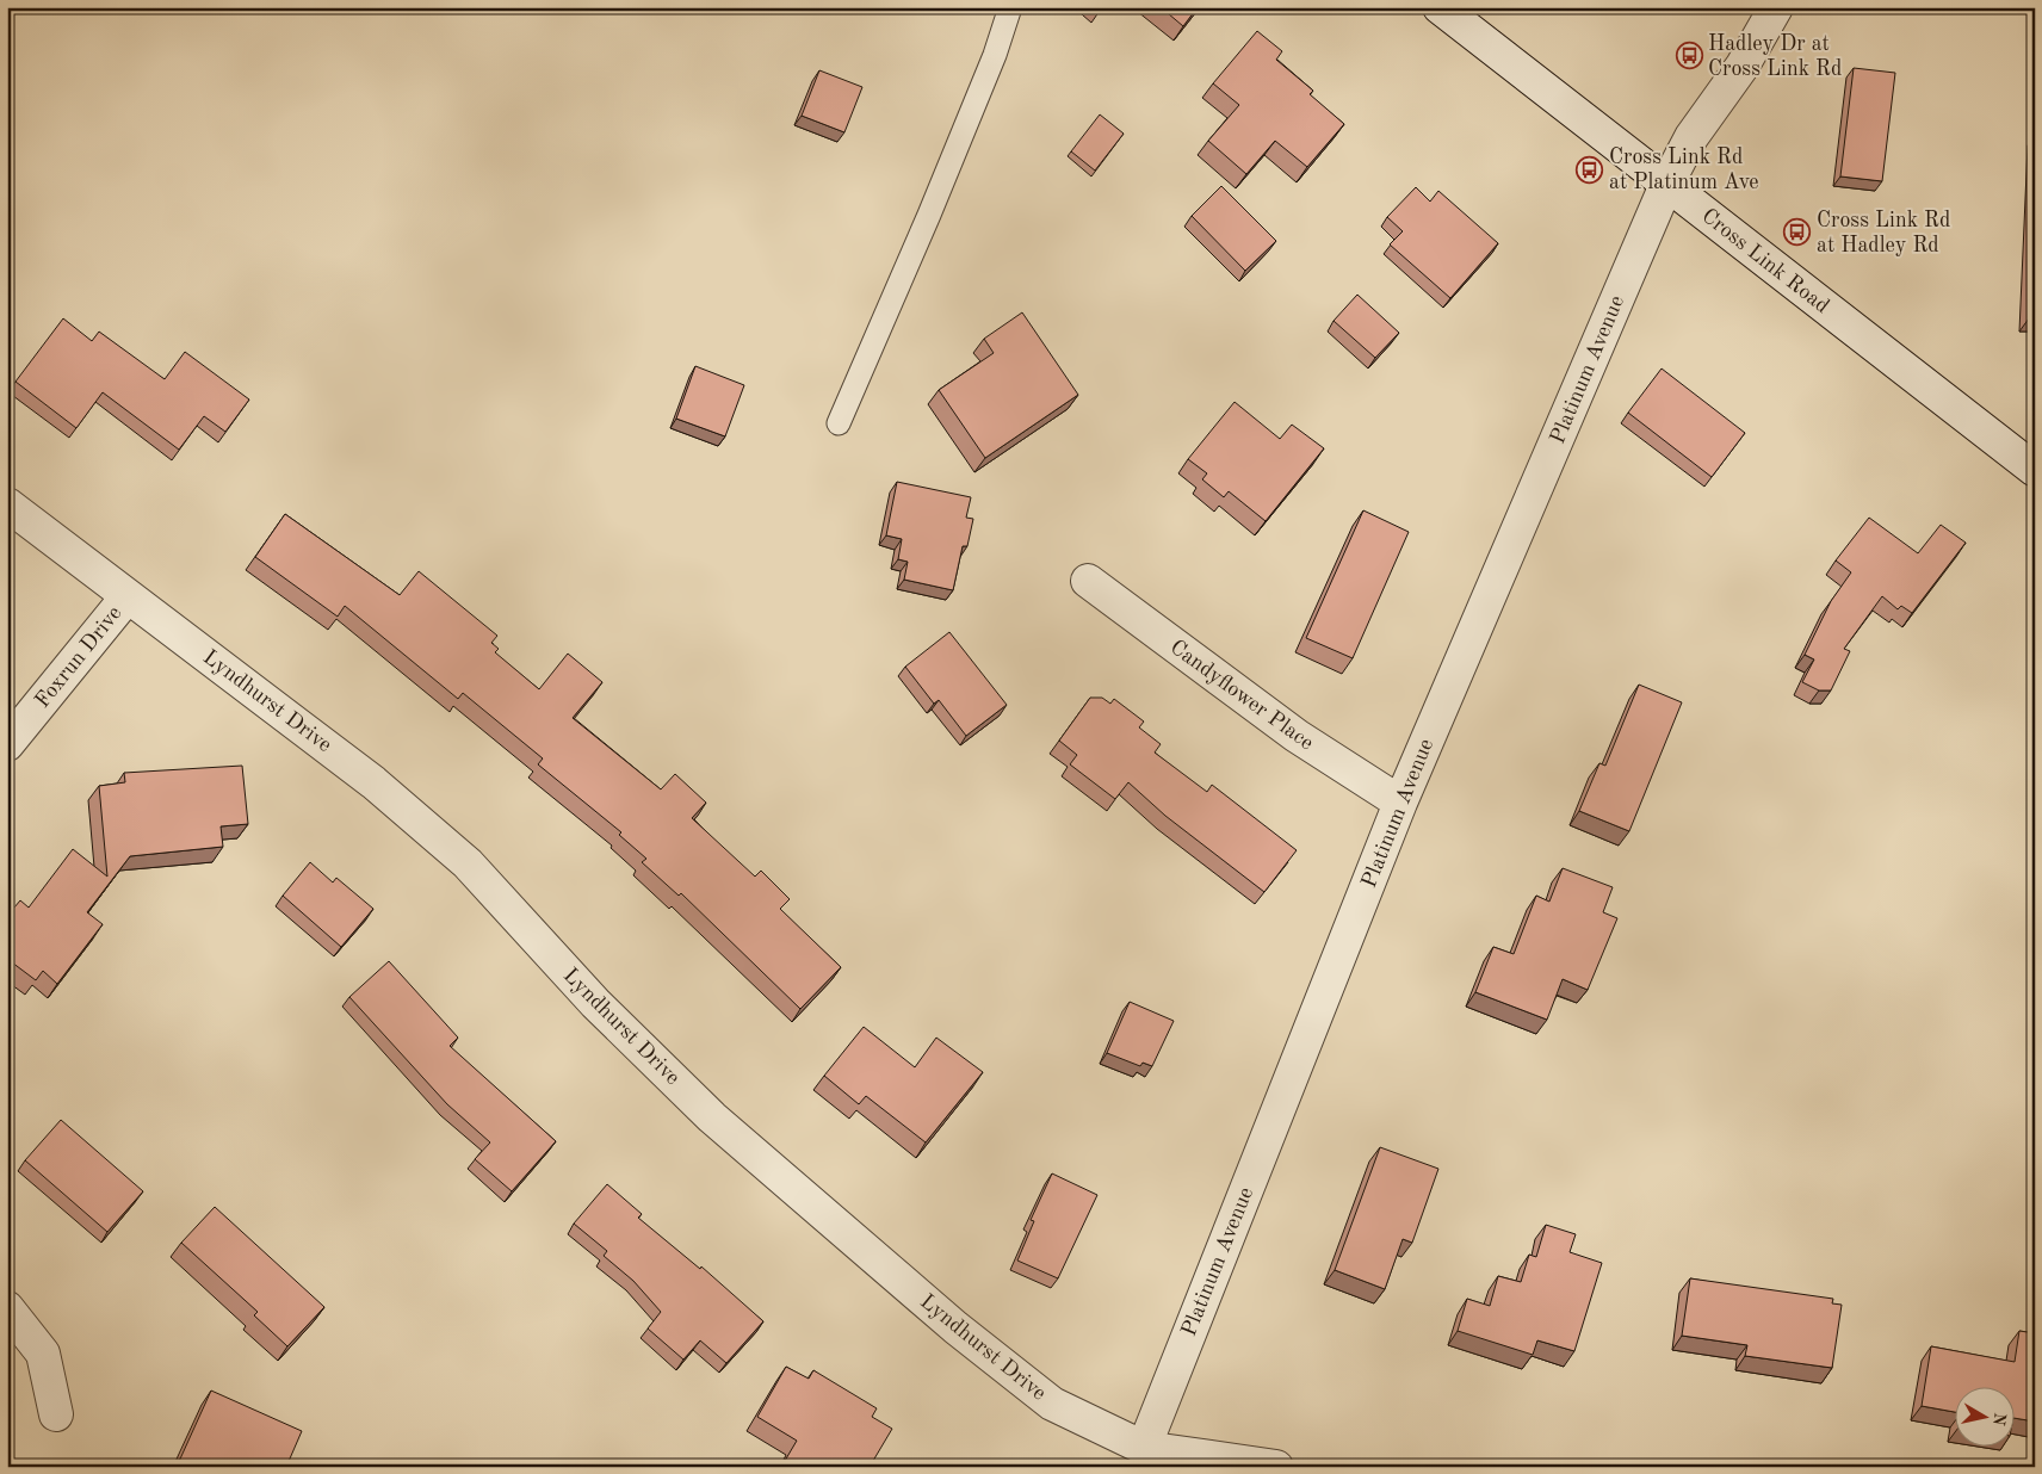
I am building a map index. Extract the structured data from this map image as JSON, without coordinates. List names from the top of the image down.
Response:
{
  "streets": {
    "street": [
      "Cross Link Road",
      "Platinum Avenue",
      "Foxrun Drive",
      "Candyflower Place",
      "Lyndhurst Drive"
    ]
  },
  "crossings": [
    ["Cross Link Road", "Platinum Avenue"],
    ["Platinum Avenue", "Candyflower Place"],
    ["Platinum Avenue", "Lyndhurst Drive"],
    ["Foxrun Drive", "Lyndhurst Drive"]
  ],
  "places": {
    "bus stop": ["Hadley Dr at Cross Link Rd", "Cross Link Rd at Platinum Ave", "Cross Link Rd at Hadley Rd"]
  },
  "north": "right"
}
